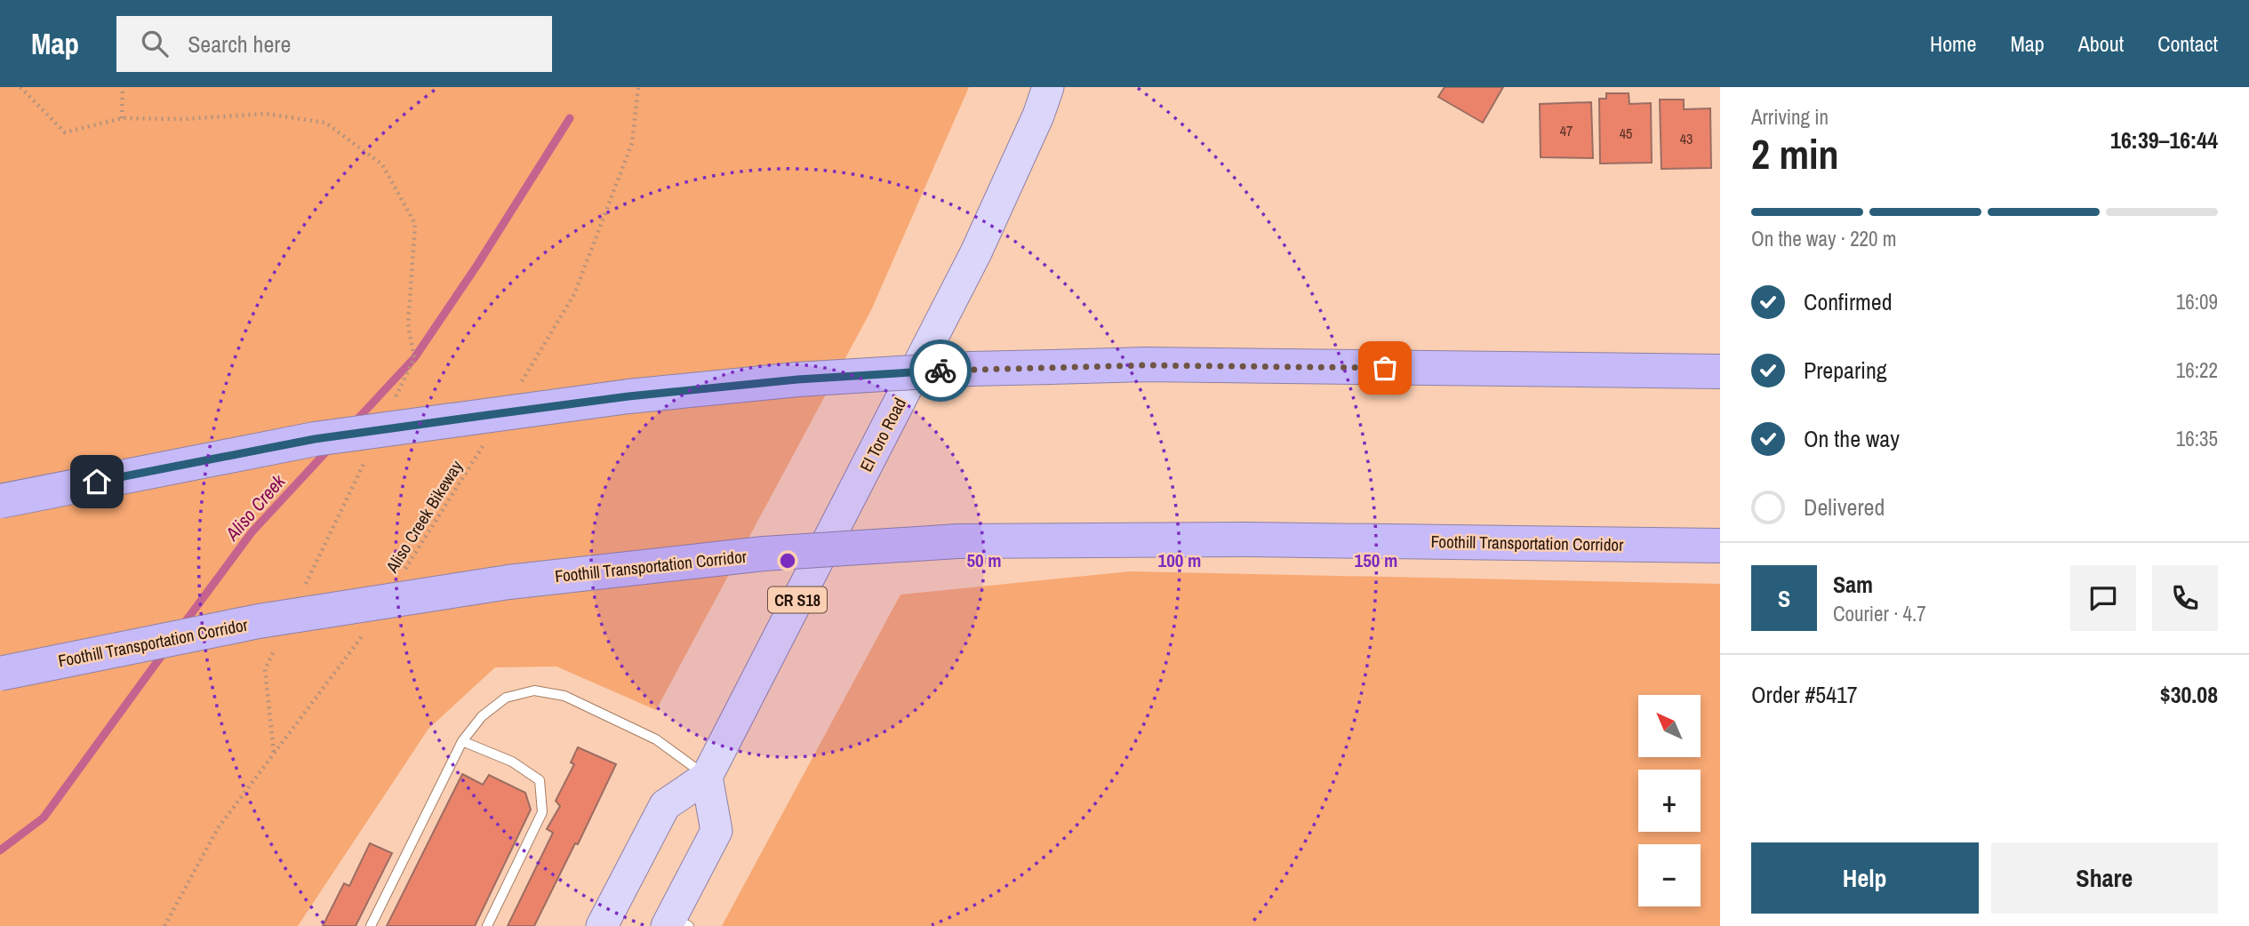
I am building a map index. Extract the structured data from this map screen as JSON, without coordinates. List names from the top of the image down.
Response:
{
  "streets": {
    "highway": ["Foothill Transportation Corridor"],
    "main road": ["El Toro Road", "CR S18"],
    "path": ["Aliso Creek Bikeway"]
  },
  "water": ["Aliso Creek"],
  "house_numbers": ["47", "45", "43"],
  "north": "top left",
  "page": {
    "header": "Map",
    "search": "Search here",
    "nav": [
      "Home",
      "Map",
      "About",
      "Contact"
    ],
    "heading": ["2 min", "Arriving in", "16:39–16:44"],
    "panel": [
      "Sam",
      "Courier · 4.7",
      "Order #5417",
      "$30.08"
    ],
    "bar": "On the way · 220 m",
    "list": [
      ["Confirmed", "16:09"],
      ["Preparing", "16:22"],
      ["On the way", "16:35"],
      "Delivered"
    ],
    "round": "S",
    "map_buttons": ["+", "−"],
    "buttons": ["Help", "Share"]
  },
  "rings": ["50 m", "100 m", "150 m"]
}
